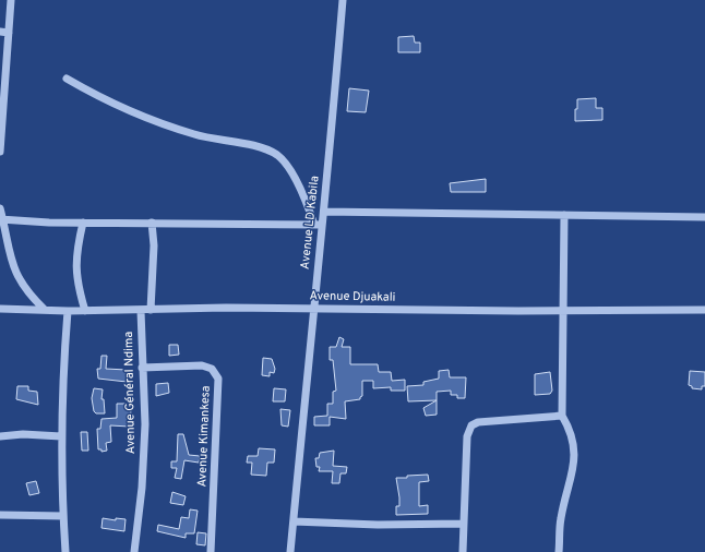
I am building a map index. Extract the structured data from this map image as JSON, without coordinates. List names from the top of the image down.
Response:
{
  "streets": {
    "street": [
      "Avenue LD Kabila",
      "Avenue Djuakali",
      "Avenue Général Ndima",
      "Avenue Kimankesa"
    ]
  },
  "crossings": [
    ["Avenue LD Kabila", "Avenue Djuakali"],
    ["Avenue Djuakali", "Avenue Général Ndima"],
    ["Avenue Général Ndima", "Avenue Kimankesa"]
  ]
}
